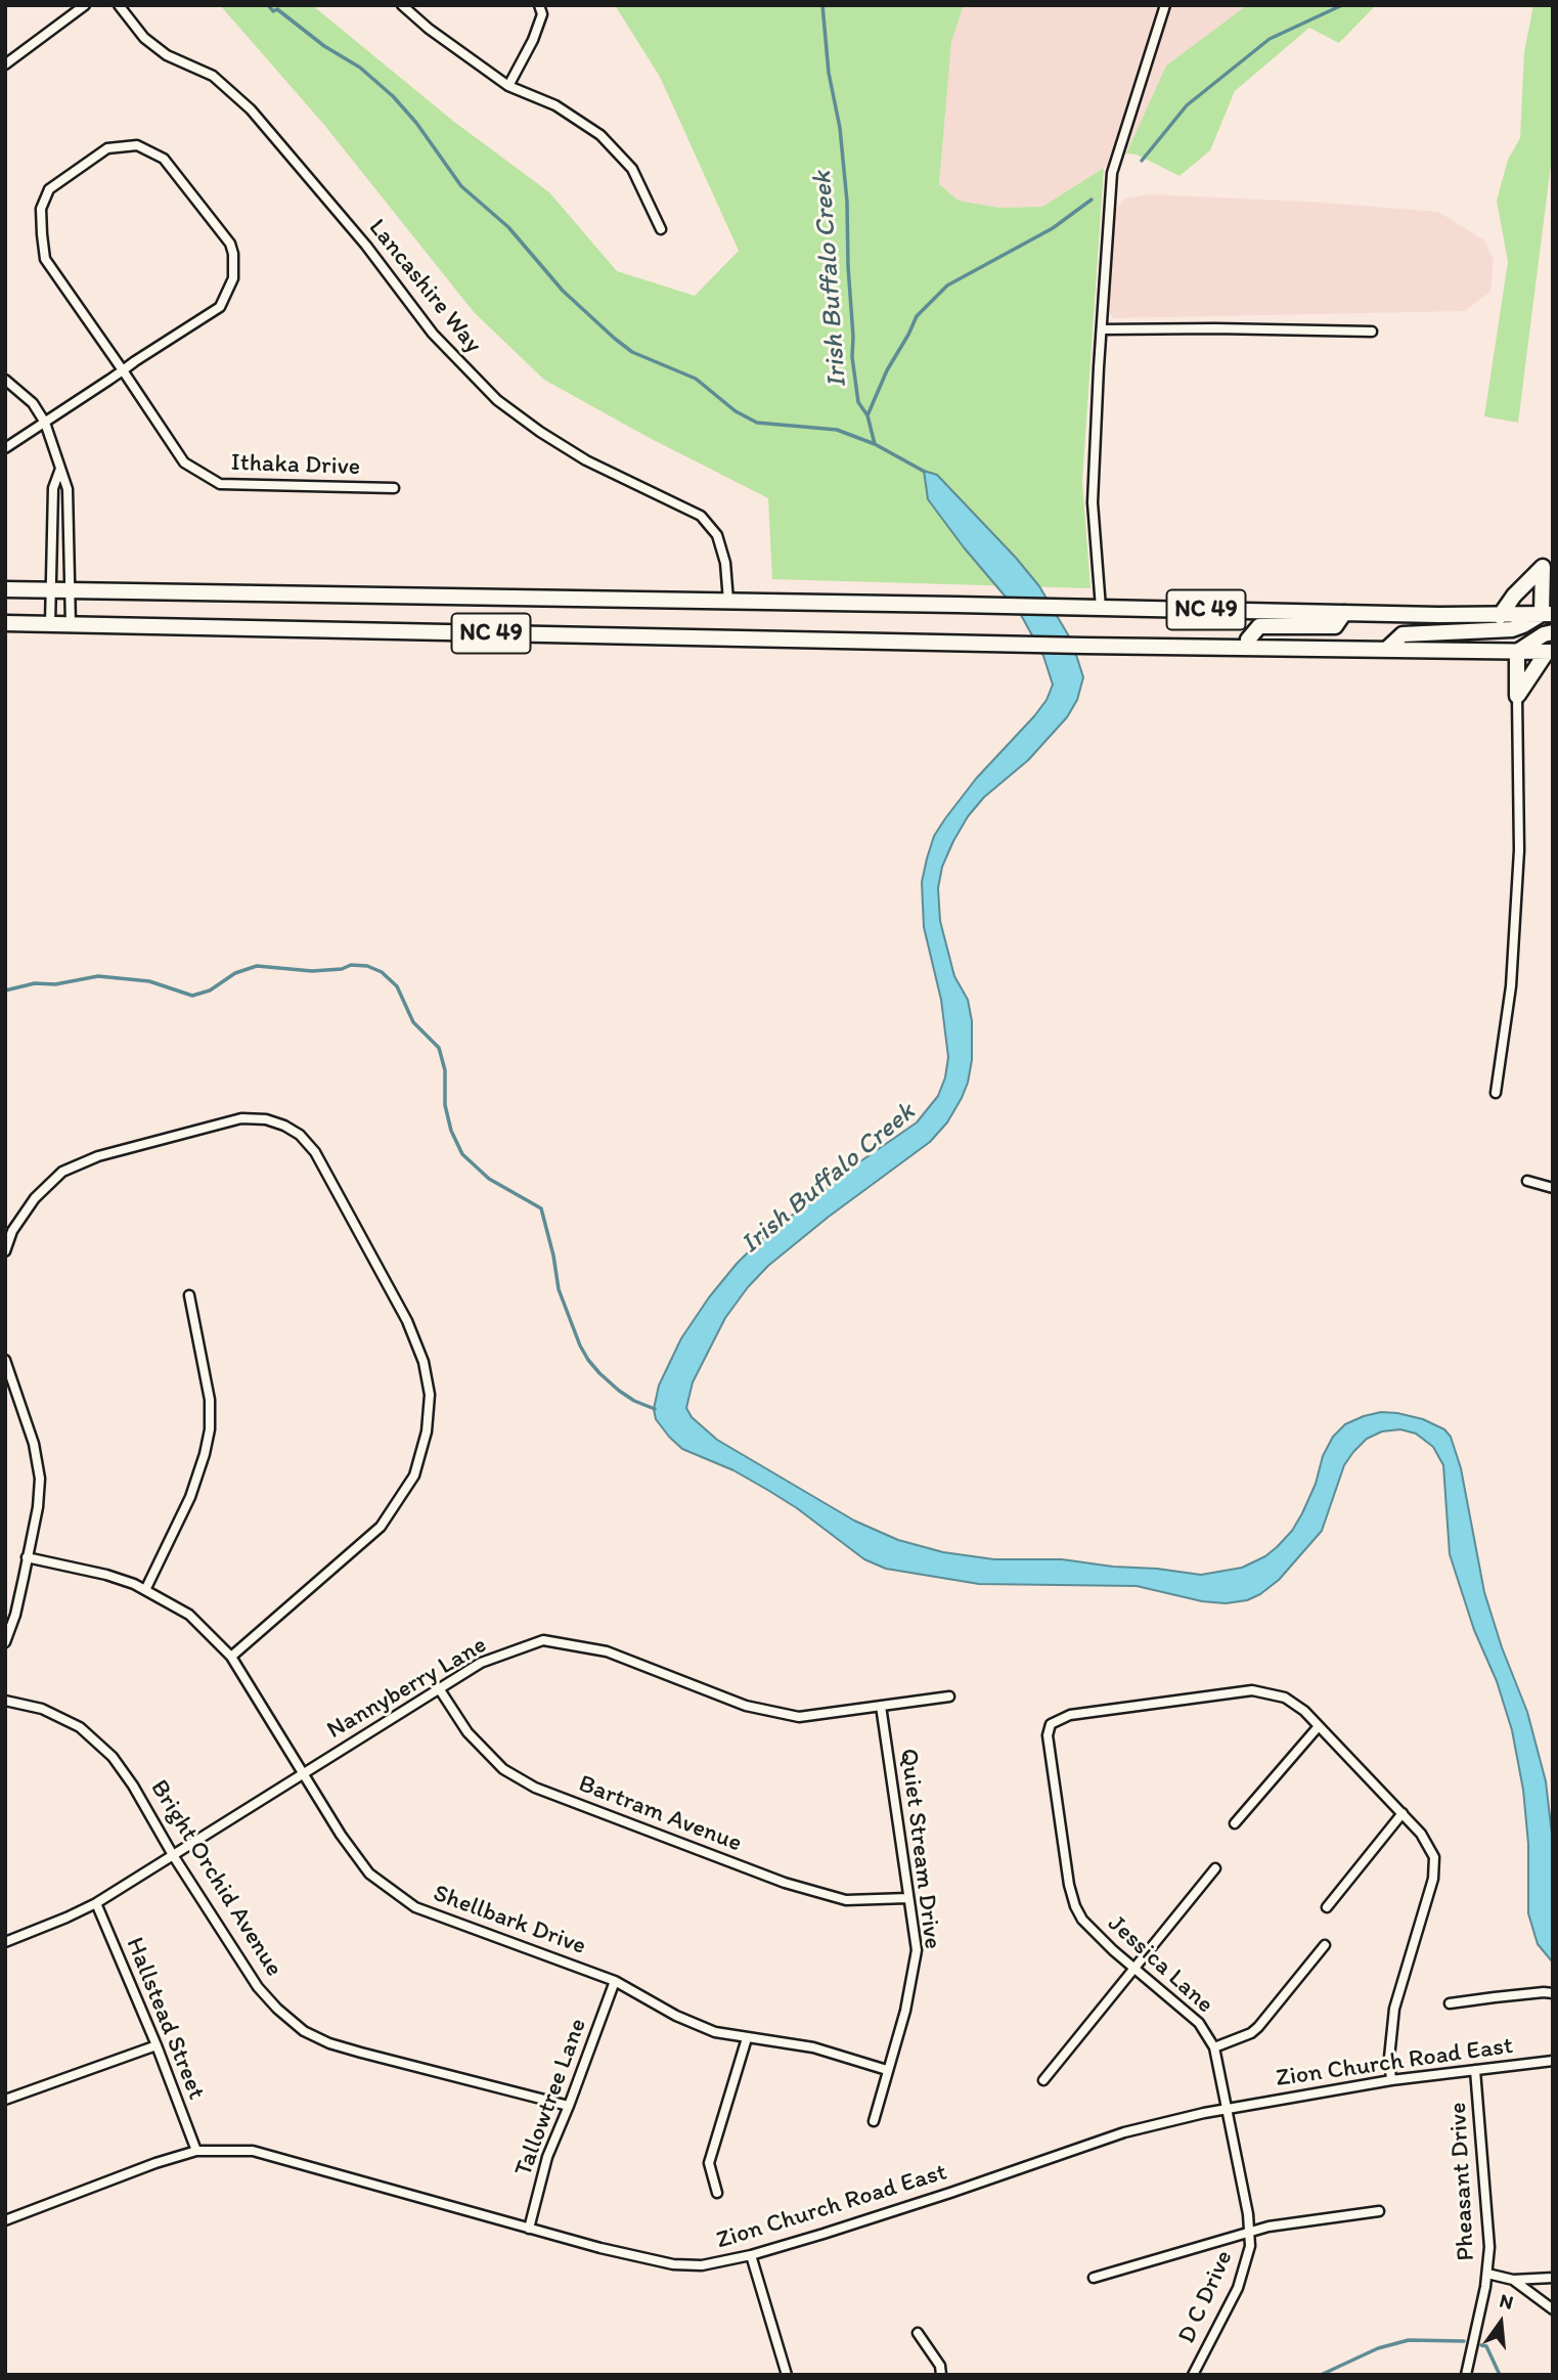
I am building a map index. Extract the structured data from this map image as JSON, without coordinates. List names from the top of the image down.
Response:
{
  "streets": {
    "highway": ["NC 49"],
    "street": [
      "Lancashire Way",
      "Ithaka Drive",
      "Nannyberry Lane",
      "Bartram Avenue",
      "Quiet Stream Drive",
      "Bright Orchid Avenue",
      "Shellbark Drive",
      "Jessica Lane",
      "Hallstead Street",
      "Zion Church Road East",
      "Tallowtree Lane",
      "Pheasant Drive",
      "D C Drive"
    ]
  },
  "crossings": [
    ["Lancashire Way", "NC 49"],
    ["Nannyberry Lane", "Bartram Avenue"],
    ["Nannyberry Lane", "Quiet Stream Drive"],
    ["Nannyberry Lane", "Bright Orchid Avenue"],
    ["Nannyberry Lane", "Shellbark Drive"],
    ["Nannyberry Lane", "Hallstead Street"],
    ["Bartram Avenue", "Quiet Stream Drive"],
    ["Quiet Stream Drive", "Shellbark Drive"],
    ["Bright Orchid Avenue", "Tallowtree Lane"],
    ["Shellbark Drive", "Tallowtree Lane"],
    ["Jessica Lane", "Zion Church Road East"],
    ["Jessica Lane", "D C Drive"],
    ["Hallstead Street", "Zion Church Road East"],
    ["Zion Church Road East", "Tallowtree Lane"],
    ["Zion Church Road East", "Pheasant Drive"],
    ["Zion Church Road East", "D C Drive"]
  ],
  "water": ["Irish Buffalo Creek"],
  "north": "top"
}
